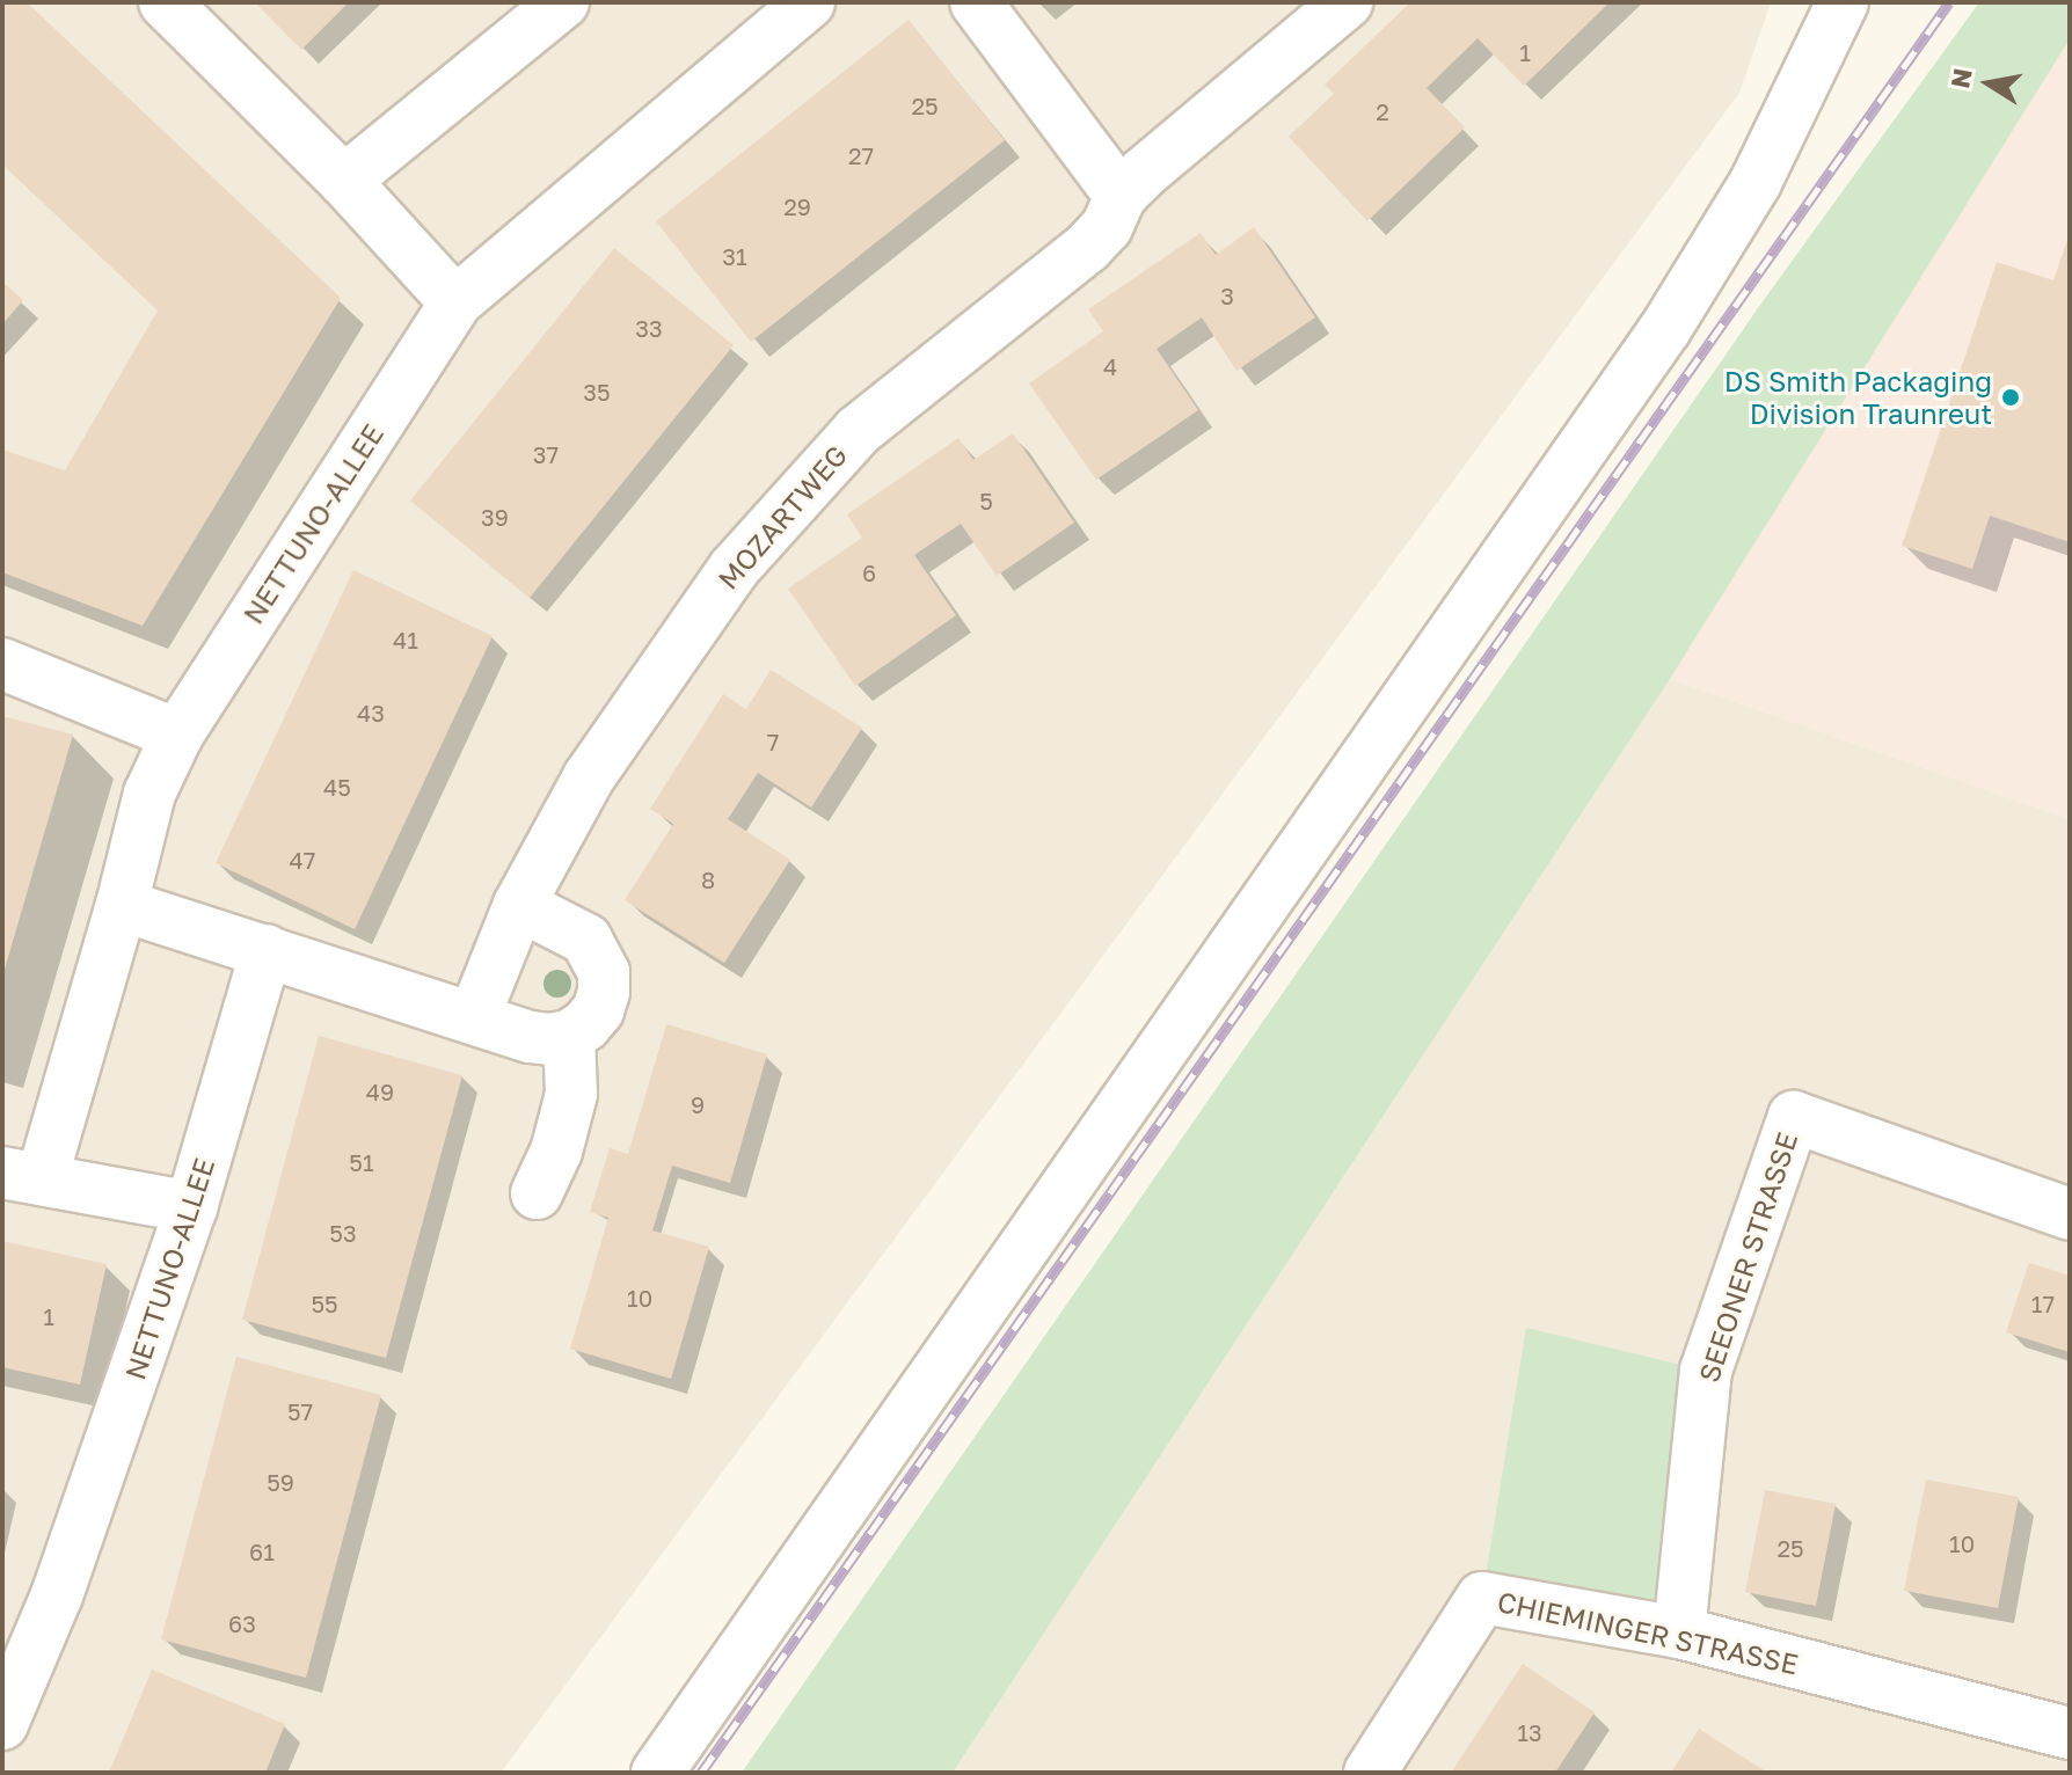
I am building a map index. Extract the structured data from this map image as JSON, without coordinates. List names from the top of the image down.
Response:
{
  "streets": {
    "street": [
      "MOZARTWEG",
      "NETTUNO-ALLEE",
      "SEEONER STRASSE",
      "CHIEMINGER STRASSE"
    ]
  },
  "crossings": [
    ["SEEONER STRASSE", "CHIEMINGER STRASSE"]
  ],
  "places": ["DS Smith Packaging Division Traunreut"],
  "house_numbers": [
    "1",
    "25",
    "2",
    "27",
    "29",
    "31",
    "3",
    "33",
    "4",
    "35",
    "37",
    "5",
    "39",
    "6",
    "41",
    "43",
    "7",
    "45",
    "47",
    "8",
    "49",
    "9",
    "51",
    "53",
    "10",
    "55",
    "17",
    "1",
    "57",
    "59",
    "10",
    "25",
    "61",
    "63",
    "13"
  ],
  "north": "left"
}
